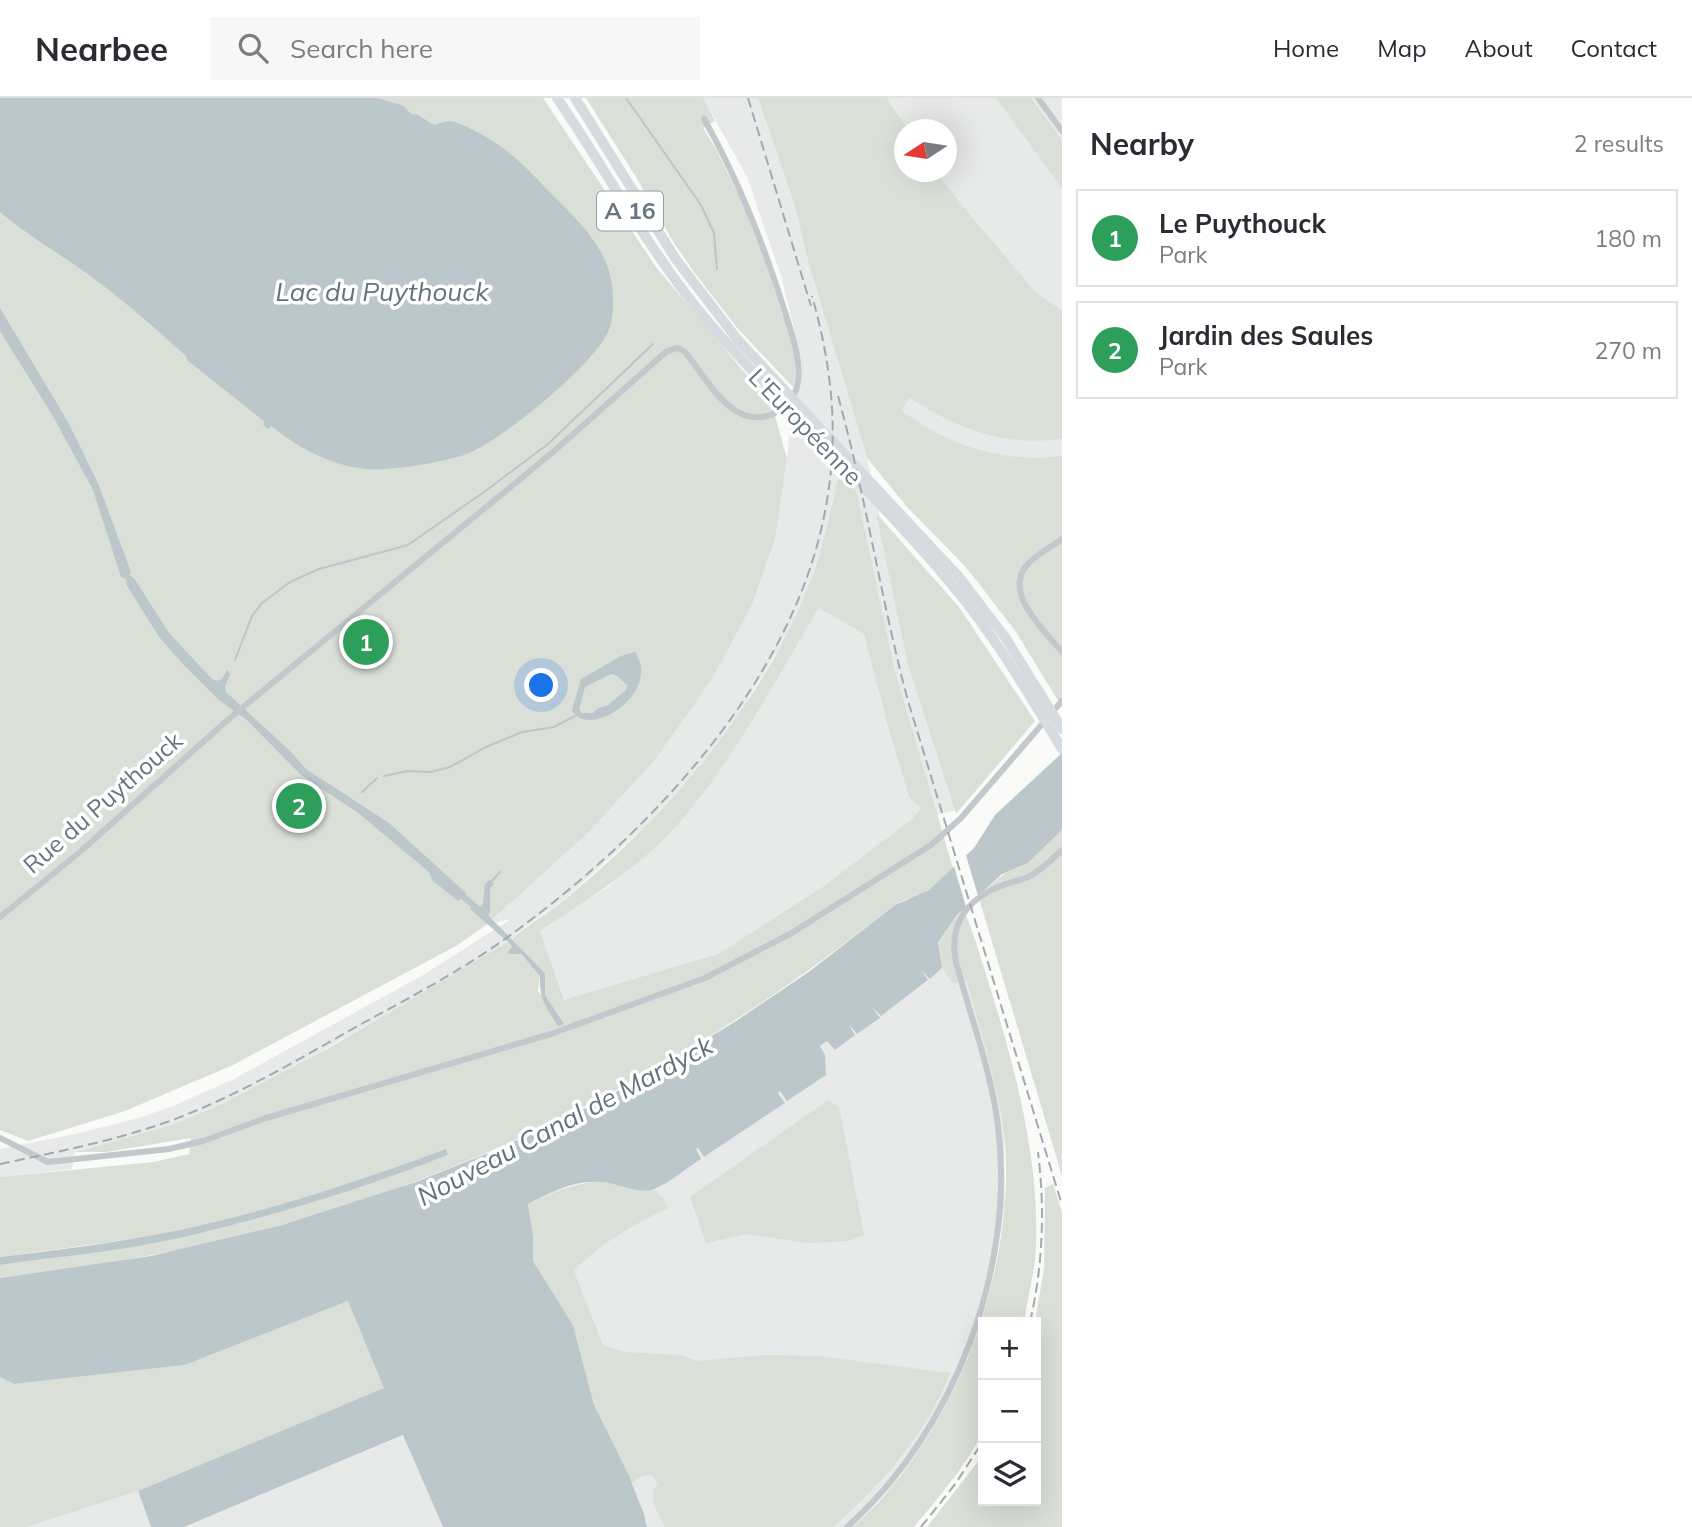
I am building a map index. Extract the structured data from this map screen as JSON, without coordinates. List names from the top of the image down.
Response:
{
  "streets": {
    "highway": ["A 16", "L'Européenne"],
    "street": ["Rue du Puythouck"]
  },
  "water": ["Lac du Puythouck", "Nouveau Canal de Mardyck"],
  "north": "left",
  "page": {
    "header": "Nearbee",
    "search": "Search here",
    "nav": [
      "Home",
      "Map",
      "About",
      "Contact"
    ],
    "heading": ["Nearby", "2 results"],
    "list": [
      {
        "mark": "1",
        "name": "Le Puythouck",
        "note": "Park",
        "value": "180 m"
      },
      {
        "mark": "2",
        "name": "Jardin des Saules",
        "note": "Park",
        "value": "270 m"
      }
    ],
    "pins": ["1", "2"],
    "map_buttons": ["+", "−"]
  }
}
